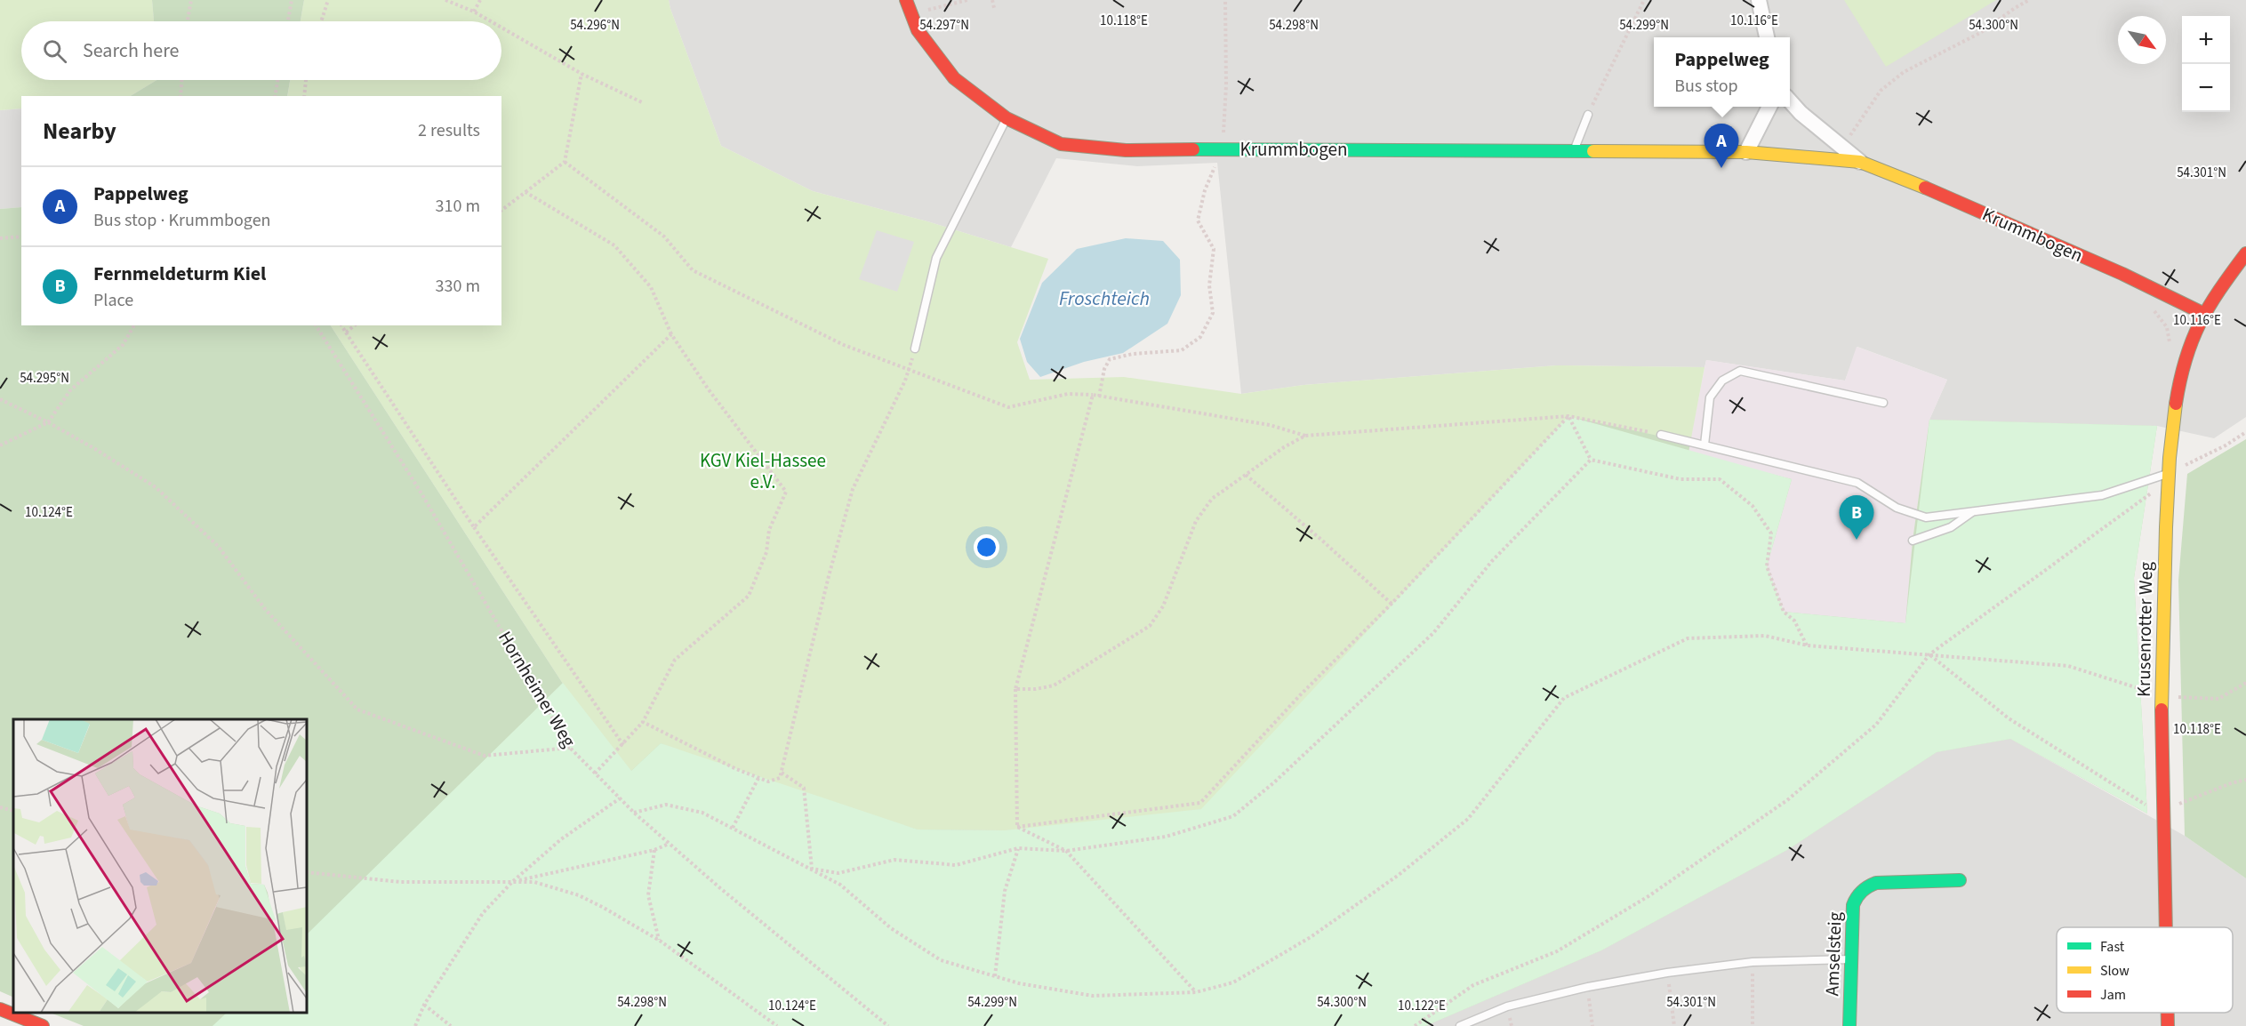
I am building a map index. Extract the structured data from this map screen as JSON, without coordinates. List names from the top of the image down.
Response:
{
  "streets": {
    "street": ["Krummbogen", "Krusenrotter Weg", "Amselsteig"],
    "path": ["Hornheimer Weg"]
  },
  "crossings": [
    ["Krummbogen", "Krusenrotter Weg"]
  ],
  "water": ["Froschteich"],
  "parks": ["KGV Kiel-Hassee e.V."],
  "legend": ["Fast", "Slow", "Jam"],
  "north": "bottom right",
  "page": {
    "map_buttons": ["+", "−"],
    "search": "Search here",
    "popup": ["Pappelweg", "Bus stop"],
    "heading": ["Nearby", "2 results"],
    "pins": ["A", "B"],
    "list": [
      {
        "mark": "A",
        "name": "Pappelweg",
        "note": "Bus stop · Krummbogen",
        "value": "310 m"
      },
      {
        "mark": "B",
        "name": "Fernmeldeturm Kiel",
        "note": "Place",
        "value": "330 m"
      }
    ]
  },
  "coordinates": [
    "10.118°E",
    "10.116°E",
    "54.296°N",
    "54.297°N",
    "54.298°N",
    "54.299°N",
    "54.300°N",
    "54.301°N",
    "54.295°N",
    "10.124°E",
    "10.122°E"
  ]
}
